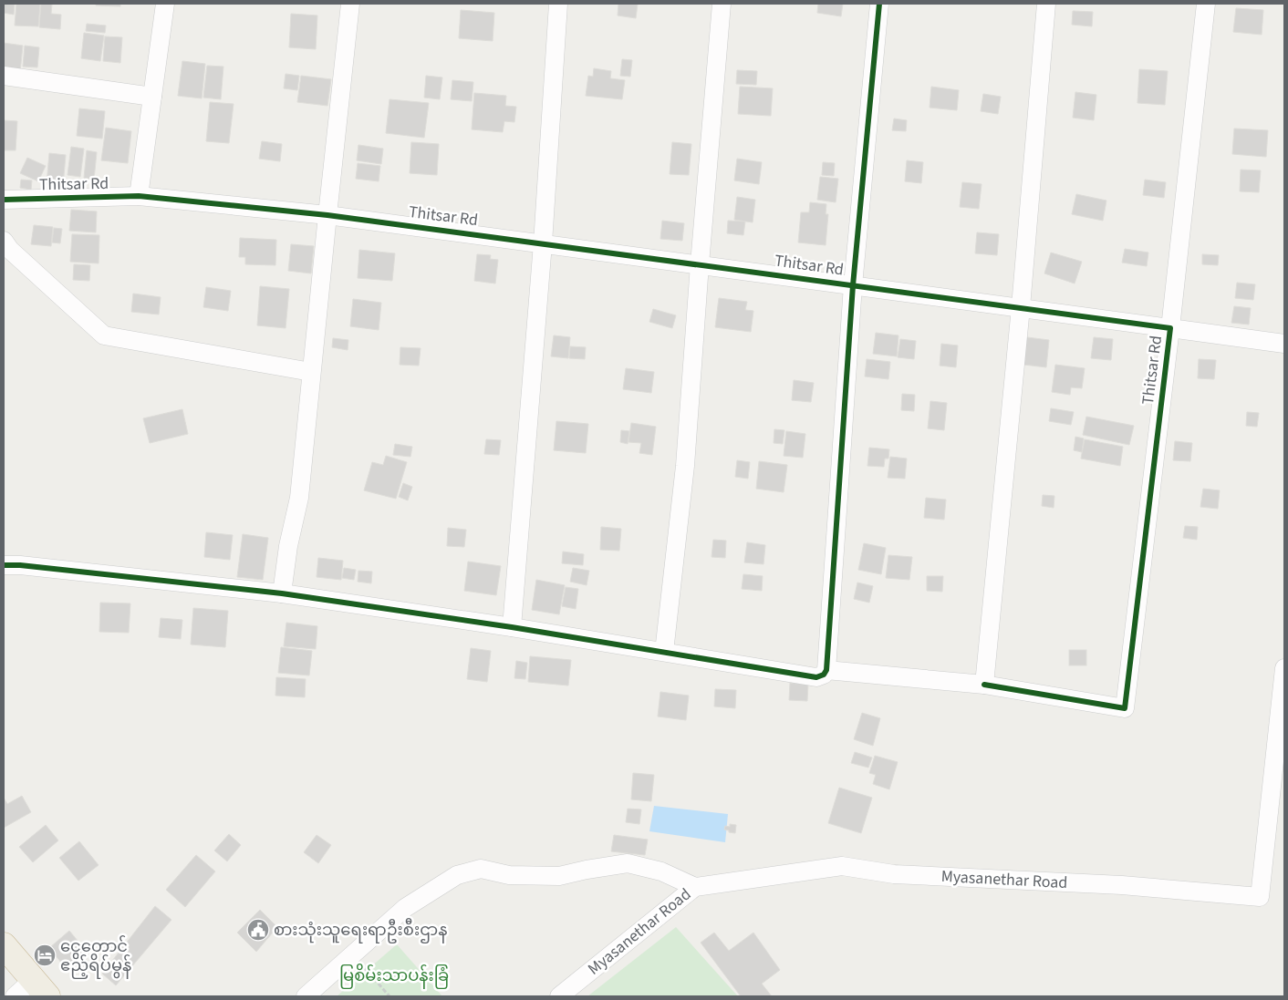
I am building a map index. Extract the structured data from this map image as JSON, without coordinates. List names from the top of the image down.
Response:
{
  "streets": {
    "street": ["Thitsar Rd", "Myasanethar Road"]
  },
  "parks": ["မြစိမ်းသာပန်းခြံ"],
  "places": {
    "public building": ["စားသုံးသူရေးရာဦးစီးဌာန"],
    "hotel": ["ငွေတောင် ဧည့်ရိပ်မွန်"]
  }
}
